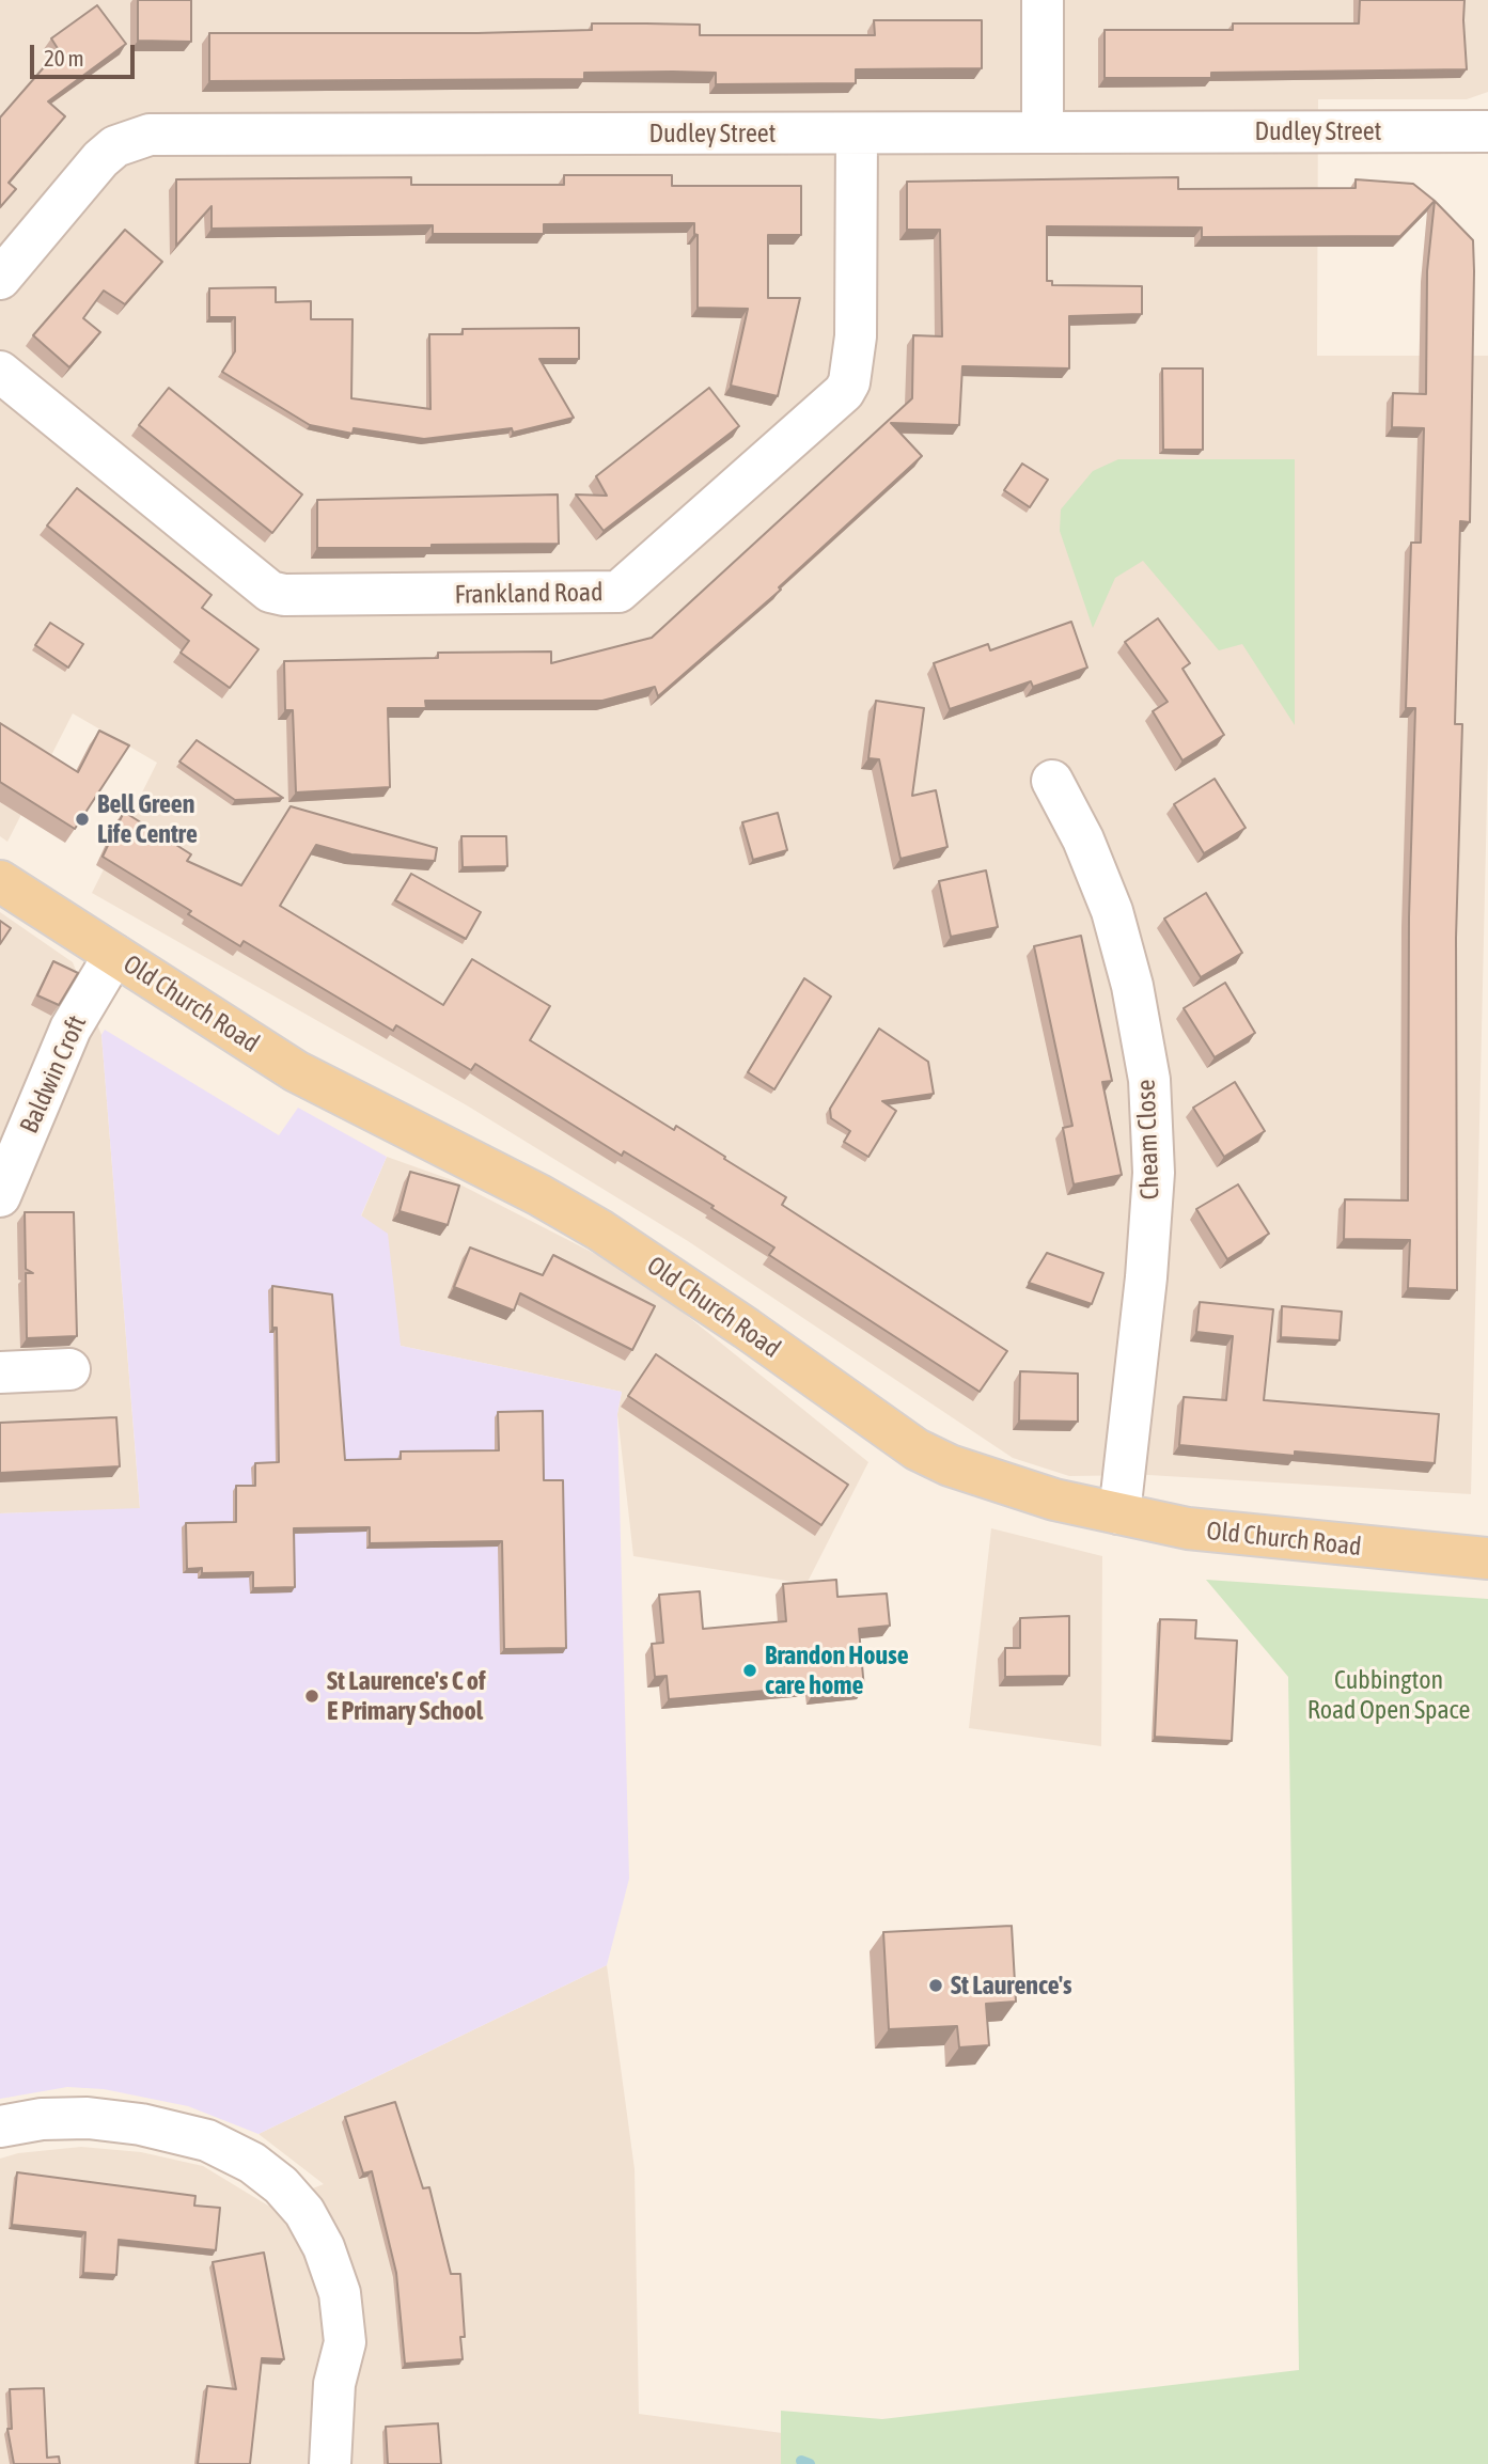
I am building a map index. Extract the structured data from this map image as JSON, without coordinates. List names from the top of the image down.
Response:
{
  "streets": {
    "main road": ["Old Church Road"],
    "street": [
      "Dudley Street",
      "Frankland Road",
      "Baldwin Croft",
      "Cheam Close"
    ]
  },
  "crossings": [
    ["Dudley Street", "Frankland Road"],
    ["Old Church Road", "Baldwin Croft"],
    ["Old Church Road", "Cheam Close"]
  ],
  "parks": ["Cubbington Road Open Space"],
  "places": [
    "Bell Green Life Centre",
    "Brandon House care home",
    "St Laurence's C of E Primary School",
    "St Laurence's"
  ],
  "scale_bar": "20 m"
}
